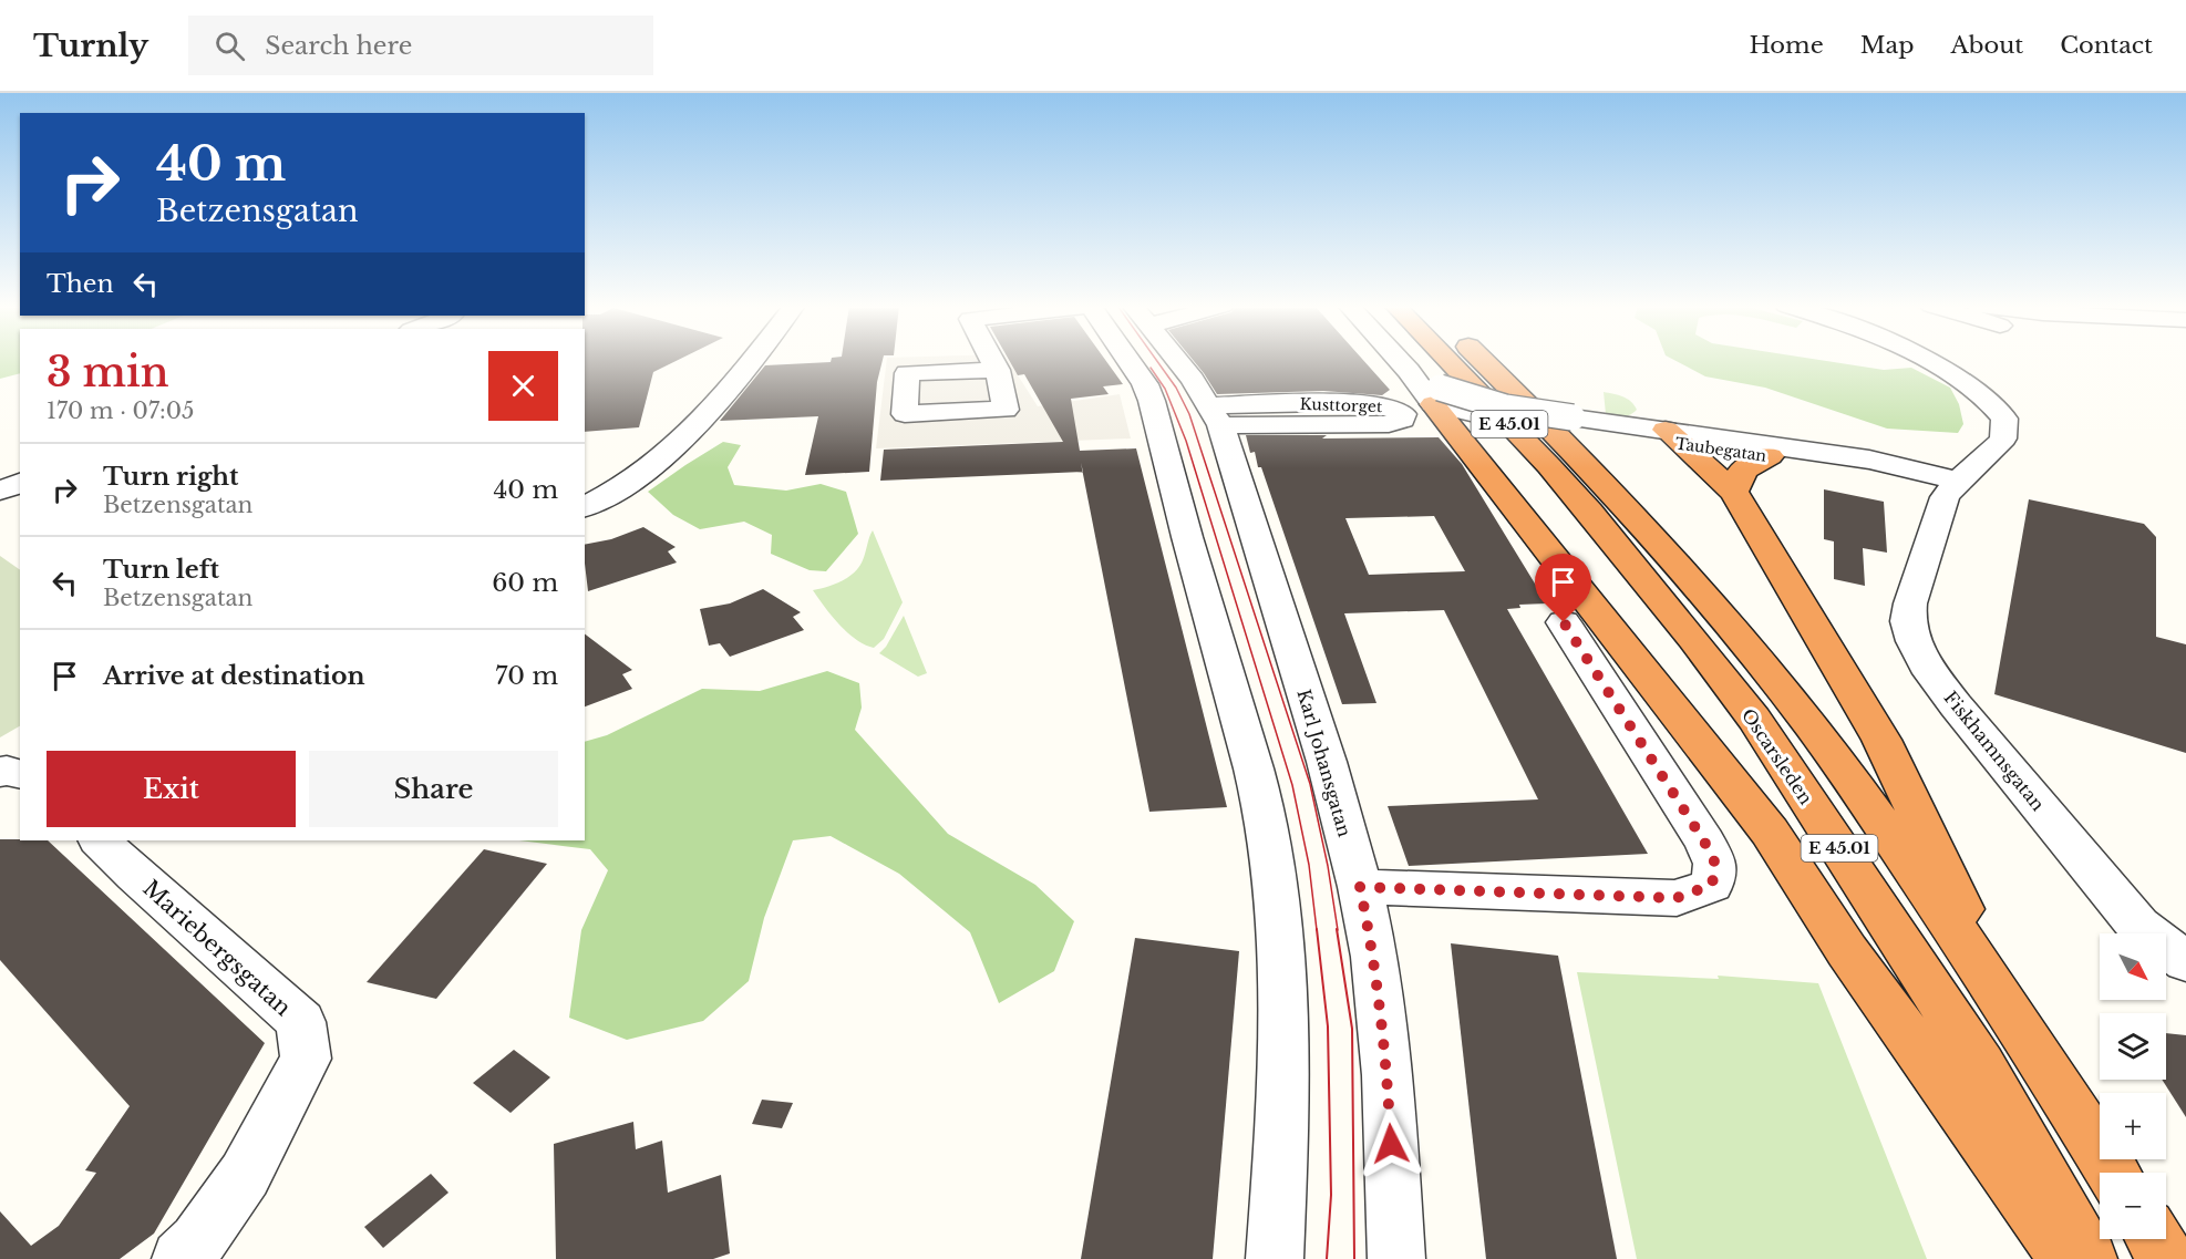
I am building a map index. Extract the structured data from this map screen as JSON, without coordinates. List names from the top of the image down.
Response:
{
  "streets": {
    "highway": ["E 45.01", "Oscarsleden"],
    "street": [
      "Kusttorget",
      "Taubegatan",
      "Fiskhamnsgatan",
      "Karl Johansgatan",
      "Mariebergsgatan"
    ]
  },
  "crossings": [
    ["Kusttorget", "Karl Johansgatan"],
    ["Taubegatan", "Fiskhamnsgatan"]
  ],
  "north": "bottom right",
  "page": {
    "header": "Turnly",
    "search": "Search here",
    "nav": [
      "Home",
      "Map",
      "About",
      "Contact"
    ],
    "turn": ["40 m", "Betzensgatan"],
    "then": "Then",
    "heading": ["3 min", "170 m · 07:05"],
    "list": [
      {
        "name": "Turn right",
        "note": "Betzensgatan",
        "value": "40 m"
      },
      {
        "name": "Turn left",
        "note": "Betzensgatan",
        "value": "60 m"
      },
      {
        "name": "Arrive at destination",
        "value": "70 m"
      }
    ],
    "buttons": ["Exit", "Share"],
    "map_buttons": ["+", "−"]
  }
}
